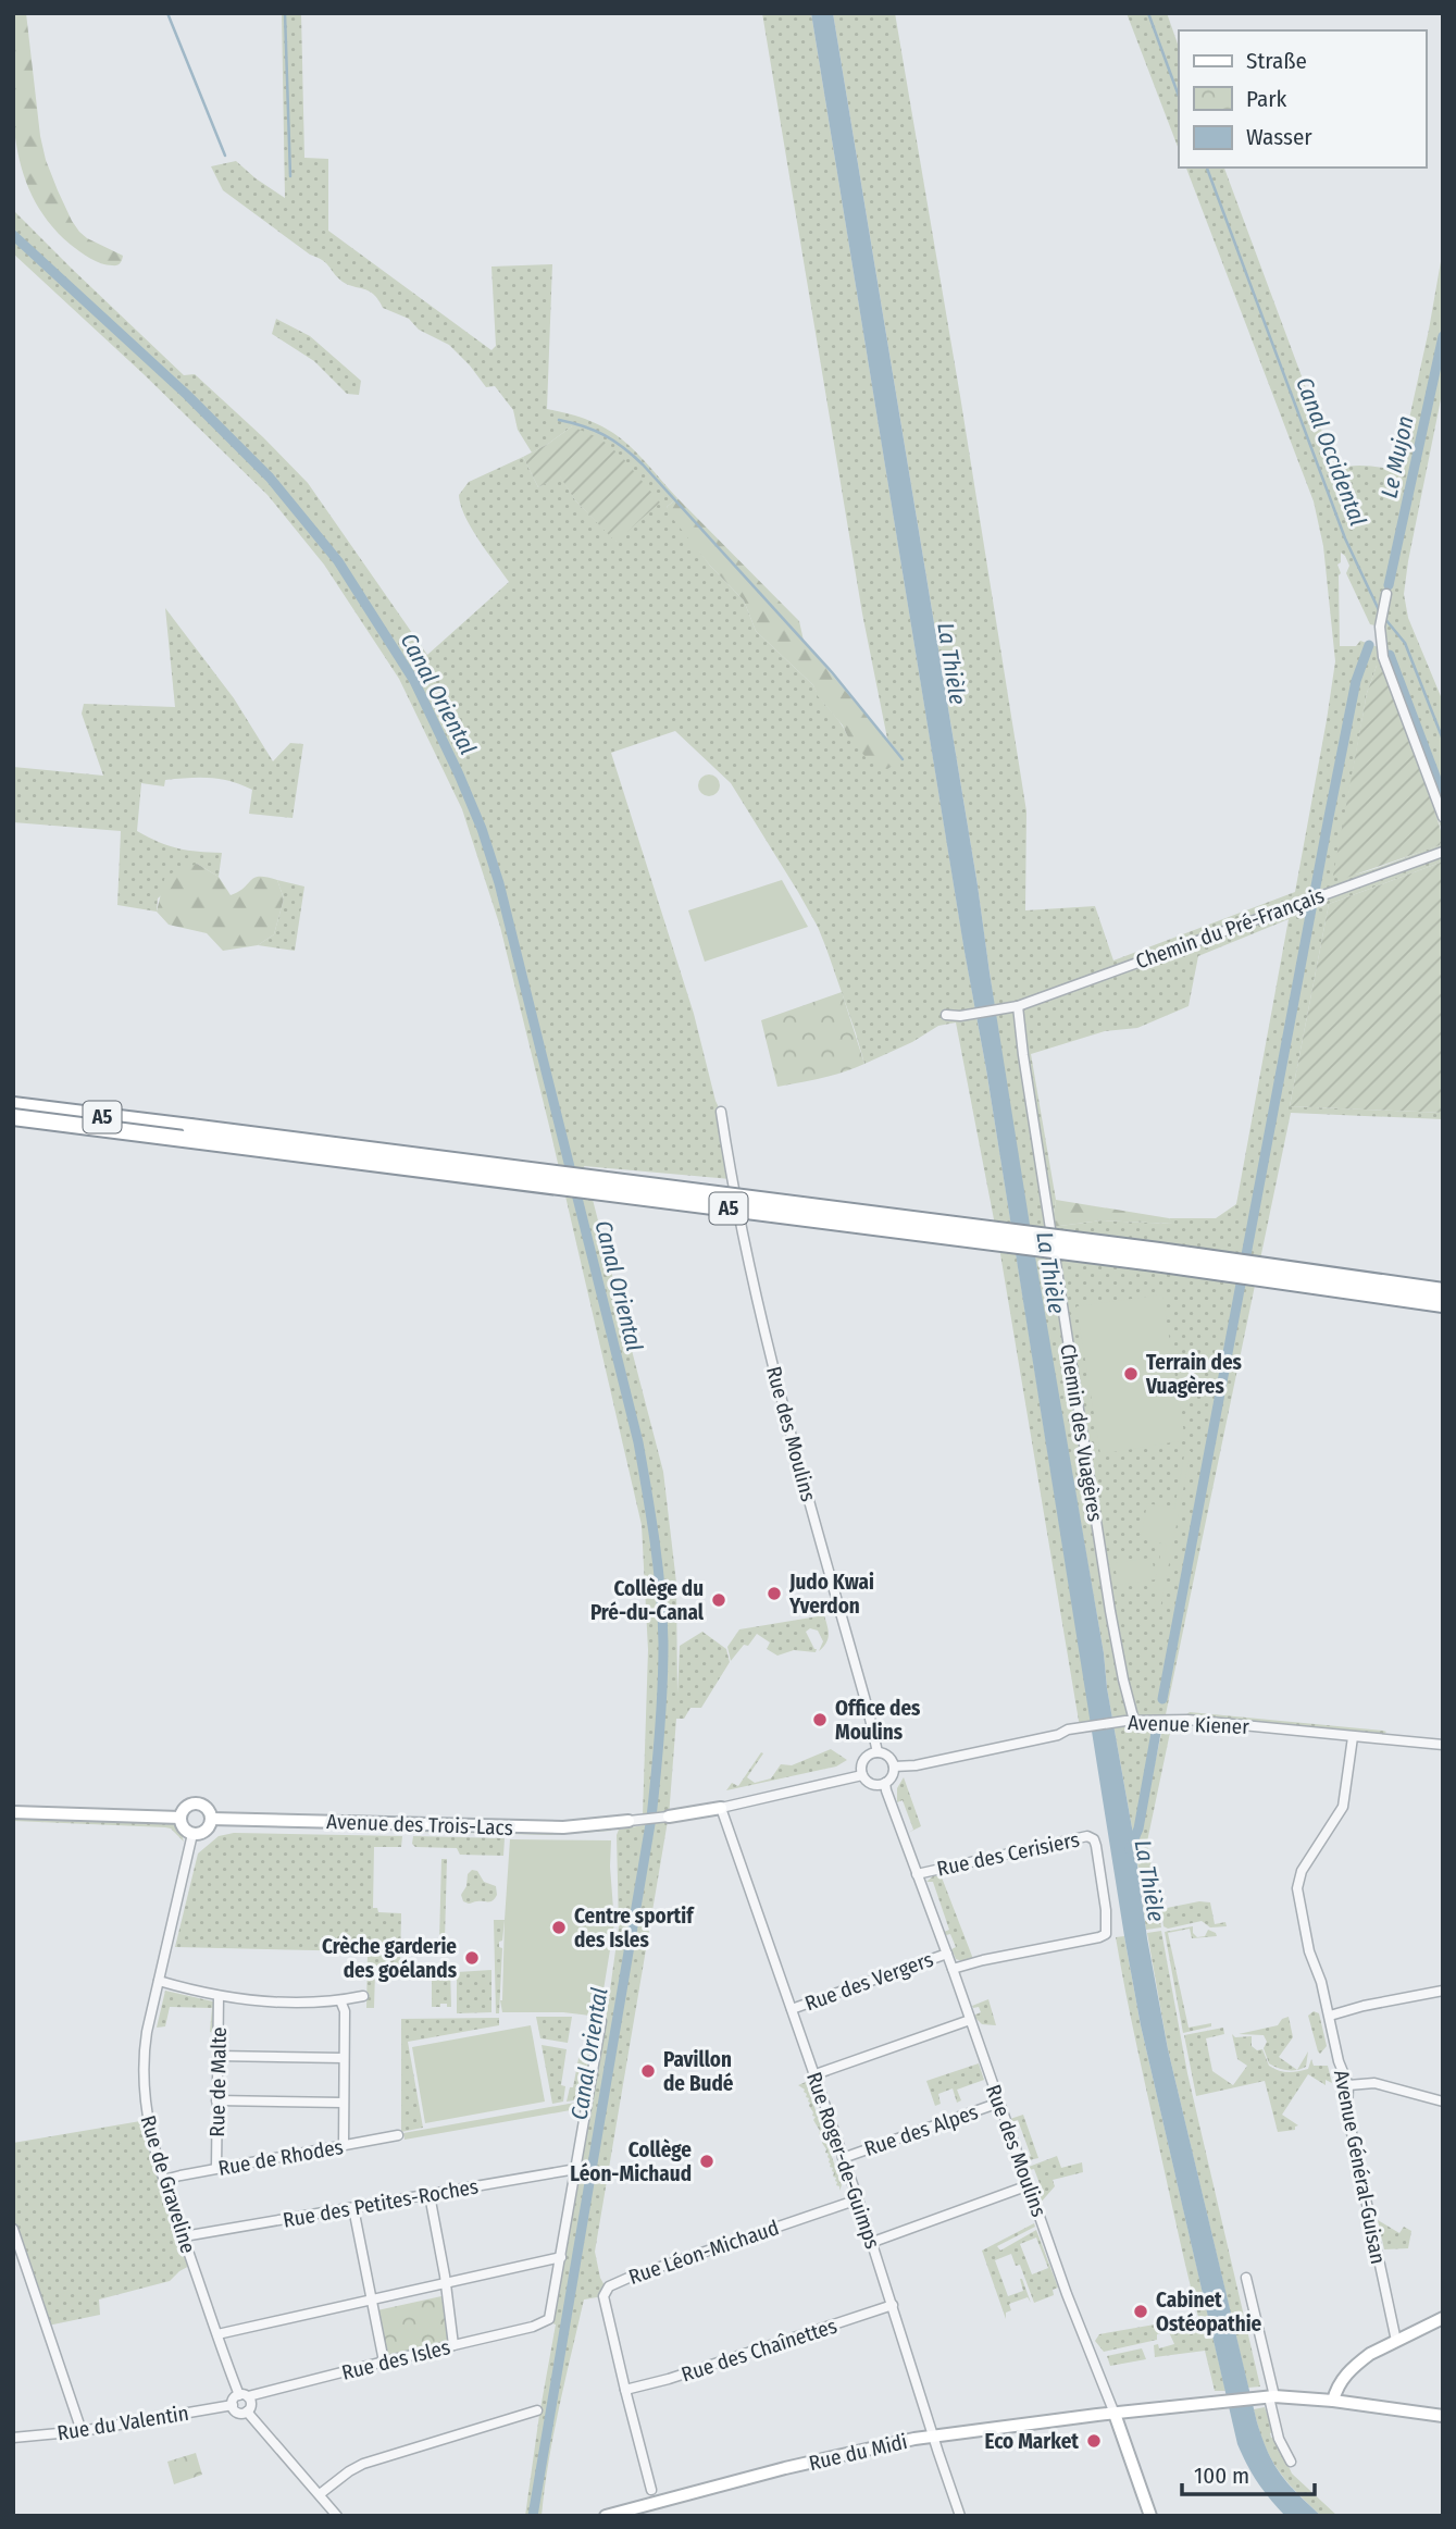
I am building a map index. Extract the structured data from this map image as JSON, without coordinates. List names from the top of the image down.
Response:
{
  "streets": {
    "highway": ["A5"],
    "street": [
      "Chemin du Pré-Français",
      "Chemin des Vuagères",
      "Rue des Moulins",
      "Avenue Kiener",
      "Avenue des Trois-Lacs",
      "Rue des Cerisiers",
      "Rue des Vergers",
      "Rue de Malte",
      "Rue des Alpes",
      "Rue de Rhodes",
      "Rue Roger-de-Guimps",
      "Avenue Général-Guisan",
      "Rue de Graveline",
      "Rue des Petites-Roches",
      "Rue Léon-Michaud",
      "Rue des Chaînettes",
      "Rue des Isles",
      "Rue du Valentin",
      "Rue du Midi"
    ]
  },
  "crossings": [
    ["Chemin du Pré-Français", "Chemin des Vuagères"],
    ["Chemin des Vuagères", "Avenue Kiener"],
    ["Rue des Moulins", "Avenue Kiener"],
    ["Rue des Moulins", "Rue des Cerisiers"],
    ["Rue des Moulins", "Rue des Vergers"],
    ["Rue des Moulins", "Rue des Alpes"],
    ["Rue des Moulins", "Rue du Midi"],
    ["Avenue Kiener", "Avenue Général-Guisan"],
    ["Avenue des Trois-Lacs", "Rue de Graveline"],
    ["Rue des Vergers", "Rue Roger-de-Guimps"],
    ["Rue de Malte", "Rue de Rhodes"],
    ["Rue des Alpes", "Rue Roger-de-Guimps"],
    ["Rue de Rhodes", "Rue de Graveline"],
    ["Rue Roger-de-Guimps", "Rue Léon-Michaud"],
    ["Rue Roger-de-Guimps", "Rue des Chaînettes"],
    ["Rue Roger-de-Guimps", "Rue du Midi"],
    ["Rue de Graveline", "Rue des Petites-Roches"],
    ["Rue de Graveline", "Rue des Isles"],
    ["Rue de Graveline", "Rue du Valentin"],
    ["Rue Léon-Michaud", "Rue des Chaînettes"],
    ["Rue des Isles", "Rue du Valentin"]
  ],
  "water": [
    "Canal Occidental",
    "Le Mujon",
    "La Thièle",
    "Canal Oriental"
  ],
  "places": [
    "Terrain des Vuagères",
    "Judo Kwai Yverdon",
    "Collège du Pré-du-Canal",
    "Office des Moulins",
    "Centre sportif des Isles",
    "Crèche garderie des goélands",
    "Pavillon de Budé",
    "Collège Léon-Michaud",
    "Cabinet Ostéopathie",
    "Eco Market"
  ],
  "legend": ["Straße", "Park", "Wasser"],
  "scale_bar": "100 m"
}
